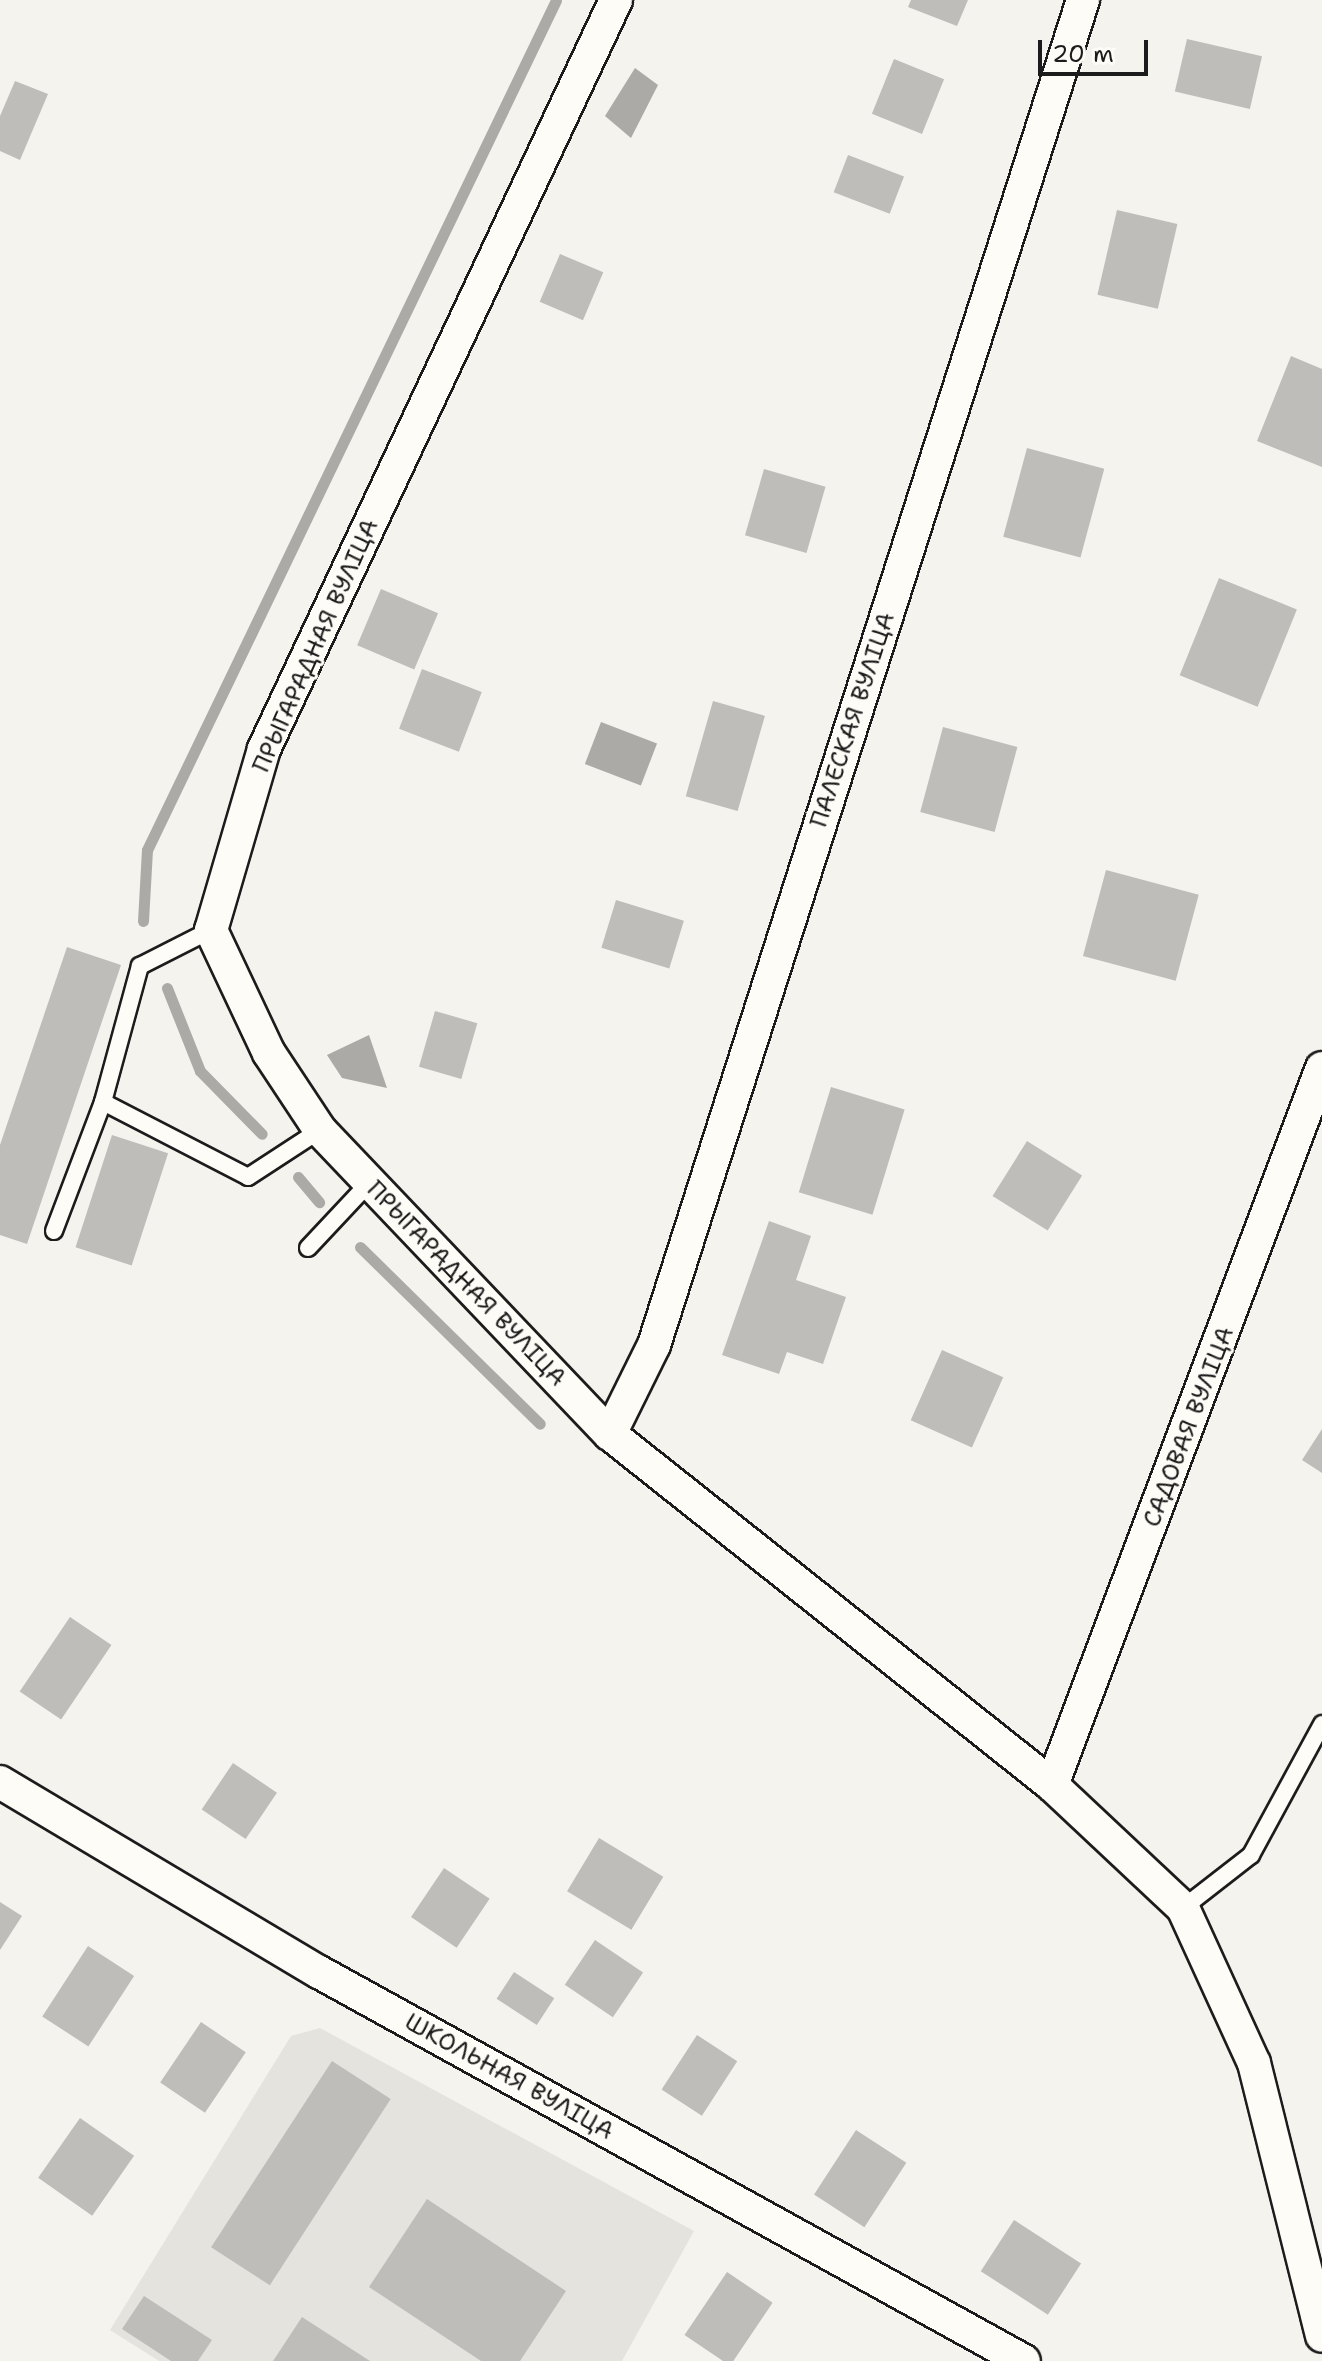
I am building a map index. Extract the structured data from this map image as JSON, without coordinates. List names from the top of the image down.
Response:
{
  "streets": {
    "street": [
      "ПРЫГАРАДНАЯ ВУЛІЦА",
      "ПАЛЕСКАЯ ВУЛІЦА",
      "САДОВАЯ ВУЛІЦА",
      "ШКОЛЬНАЯ ВУЛІЦА"
    ]
  },
  "crossings": [
    ["ПРЫГАРАДНАЯ ВУЛІЦА", "ПАЛЕСКАЯ ВУЛІЦА"],
    ["ПРЫГАРАДНАЯ ВУЛІЦА", "САДОВАЯ ВУЛІЦА"]
  ],
  "scale_bar": "20 m"
}
